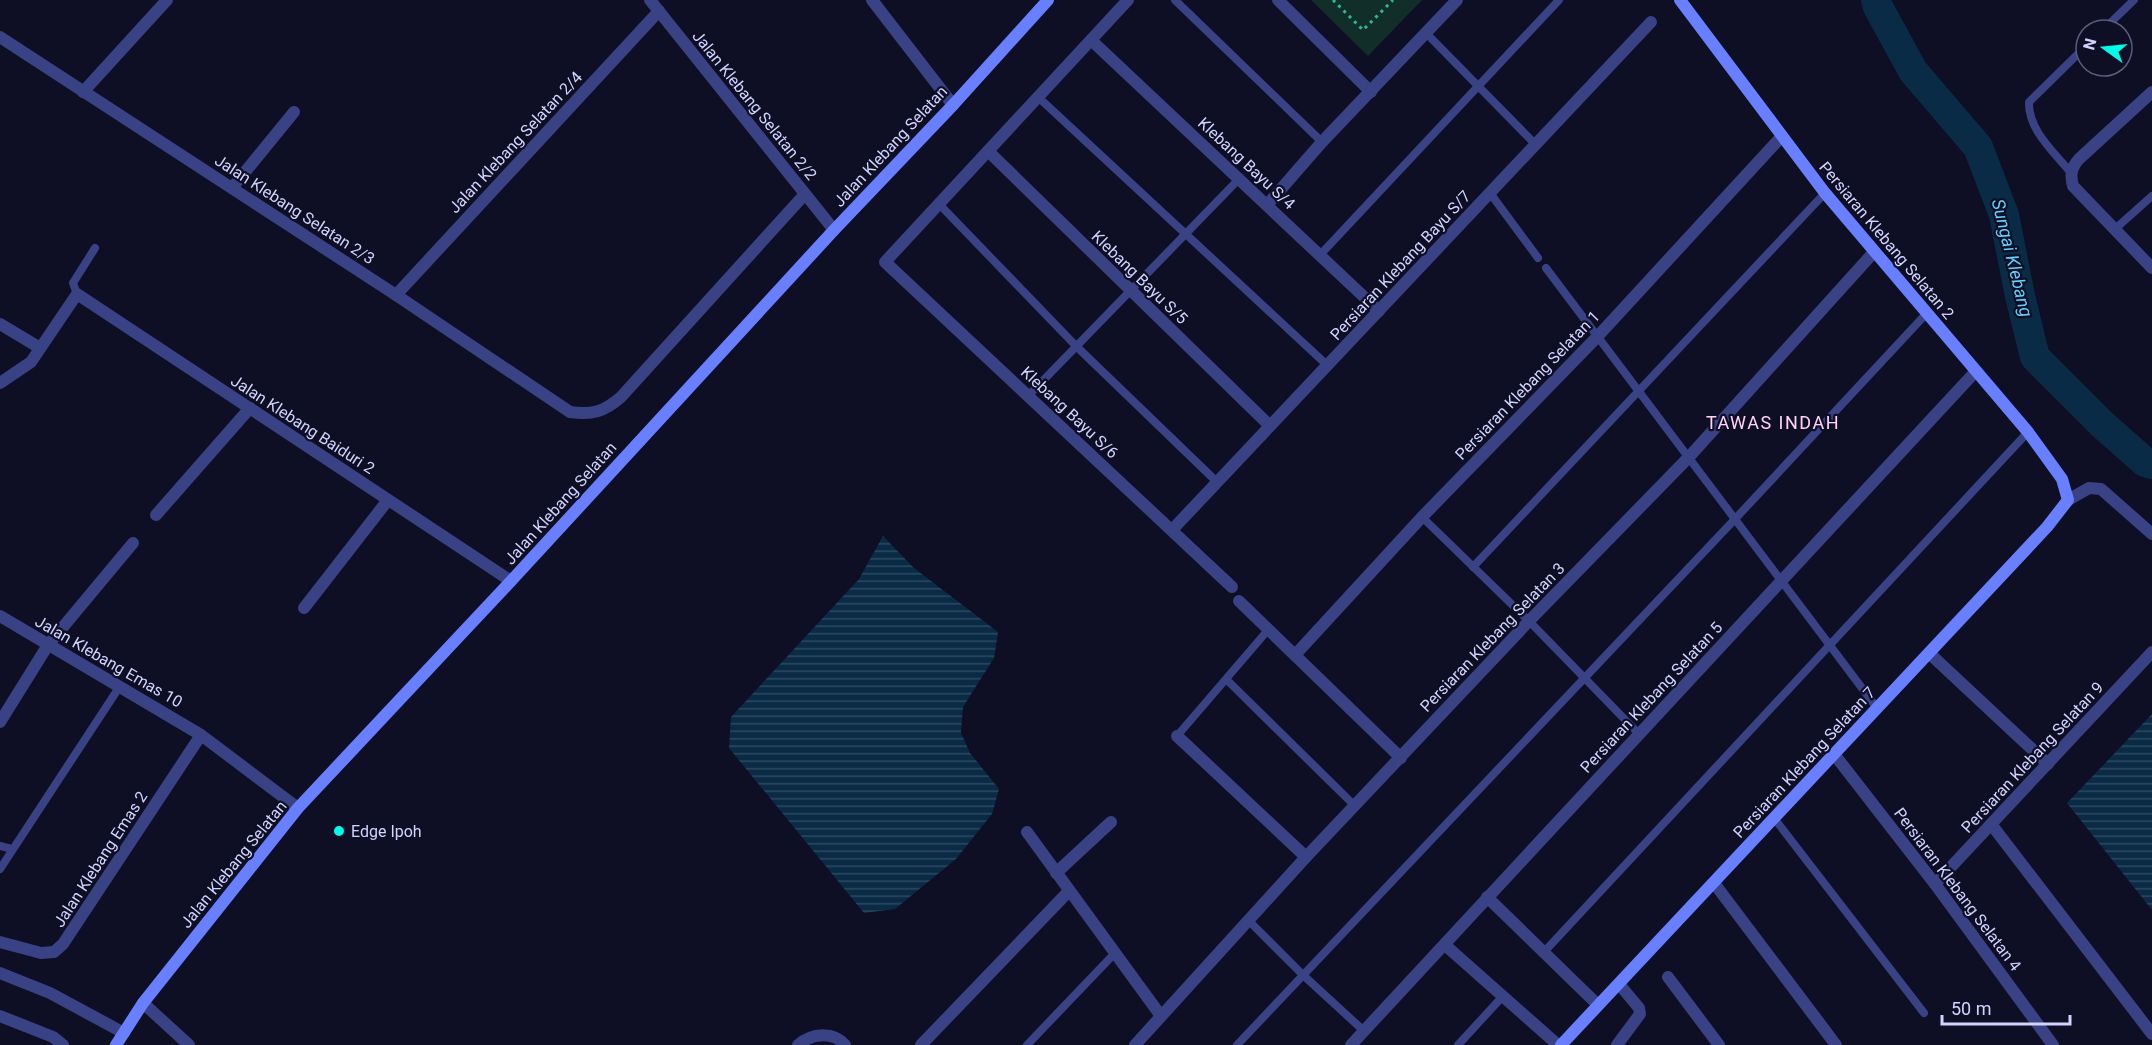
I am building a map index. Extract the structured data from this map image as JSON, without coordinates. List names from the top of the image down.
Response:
{
  "streets": {
    "street": [
      "Jalan Klebang Selatan 2/2",
      "Jalan Klebang Selatan 2/4",
      "Jalan Klebang Selatan",
      "Klebang Bayu S/4",
      "Jalan Klebang Selatan 2/3",
      "Persiaran Klebang Selatan 2",
      "Persiaran Klebang Bayu S/7",
      "Klebang Bayu S/5",
      "Persiaran Klebang Selatan 1",
      "Klebang Bayu S/6",
      "Jalan Klebang Baiduri 2",
      "Persiaran Klebang Selatan 3",
      "Jalan Klebang Emas 10",
      "Persiaran Klebang Selatan 5",
      "Persiaran Klebang Selatan 9",
      "Persiaran Klebang Selatan 7",
      "Jalan Klebang Emas 2",
      "Persiaran Klebang Selatan 4"
    ]
  },
  "crossings": [
    ["Jalan Klebang Selatan 2/2", "Jalan Klebang Selatan 2/4"],
    ["Jalan Klebang Selatan 2/2", "Jalan Klebang Selatan"],
    ["Jalan Klebang Selatan 2/2", "Jalan Klebang Selatan 2/3"],
    ["Jalan Klebang Selatan 2/4", "Jalan Klebang Selatan 2/3"],
    ["Jalan Klebang Selatan", "Jalan Klebang Baiduri 2"],
    ["Jalan Klebang Selatan", "Jalan Klebang Emas 10"],
    ["Klebang Bayu S/4", "Persiaran Klebang Bayu S/7"],
    ["Persiaran Klebang Selatan 2", "Persiaran Klebang Selatan 1"],
    ["Persiaran Klebang Selatan 2", "Persiaran Klebang Selatan 3"],
    ["Persiaran Klebang Selatan 2", "Persiaran Klebang Selatan 5"],
    ["Persiaran Klebang Selatan 2", "Persiaran Klebang Selatan 7"],
    ["Persiaran Klebang Bayu S/7", "Klebang Bayu S/5"],
    ["Persiaran Klebang Bayu S/7", "Klebang Bayu S/6"],
    ["Jalan Klebang Emas 10", "Jalan Klebang Emas 2"],
    ["Persiaran Klebang Selatan 9", "Persiaran Klebang Selatan 4"],
    ["Persiaran Klebang Selatan 7", "Persiaran Klebang Selatan 4"]
  ],
  "districts": ["TAWAS INDAH"],
  "water": ["Sungai Klebang"],
  "places": ["Edge Ipoh"],
  "scale_bar": "50 m",
  "north": "left"
}
